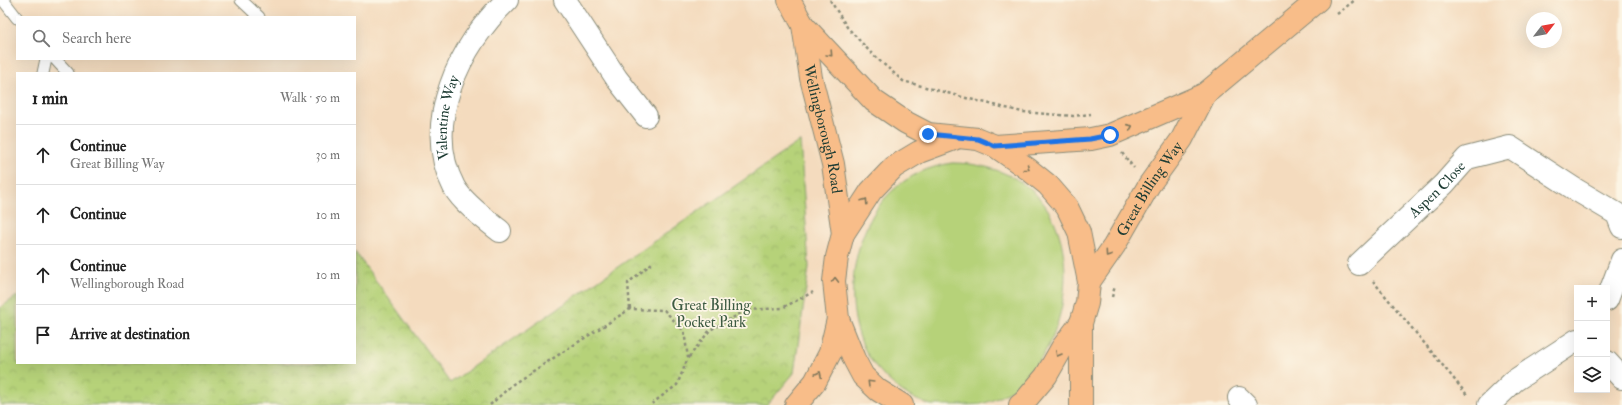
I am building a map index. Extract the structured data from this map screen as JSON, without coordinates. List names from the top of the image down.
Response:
{
  "streets": {
    "main road": ["Wellingborough Road", "Great Billing Way"],
    "street": ["Valentine Way", "Aspen Close"]
  },
  "crossings": [
    ["Wellingborough Road", "Great Billing Way"]
  ],
  "one_way": ["Wellingborough Road"],
  "parks": ["Great Billing Pocket Park"],
  "north": "top right",
  "page": {
    "search": "Search here",
    "heading": ["1 min", "Walk · 50 m"],
    "list": [
      ["Continue", "Great Billing Way", "30 m"],
      ["Continue", "10 m"],
      ["Continue", "Wellingborough Road", "10 m"],
      "Arrive at destination"
    ],
    "map_buttons": ["+", "−"]
  }
}
